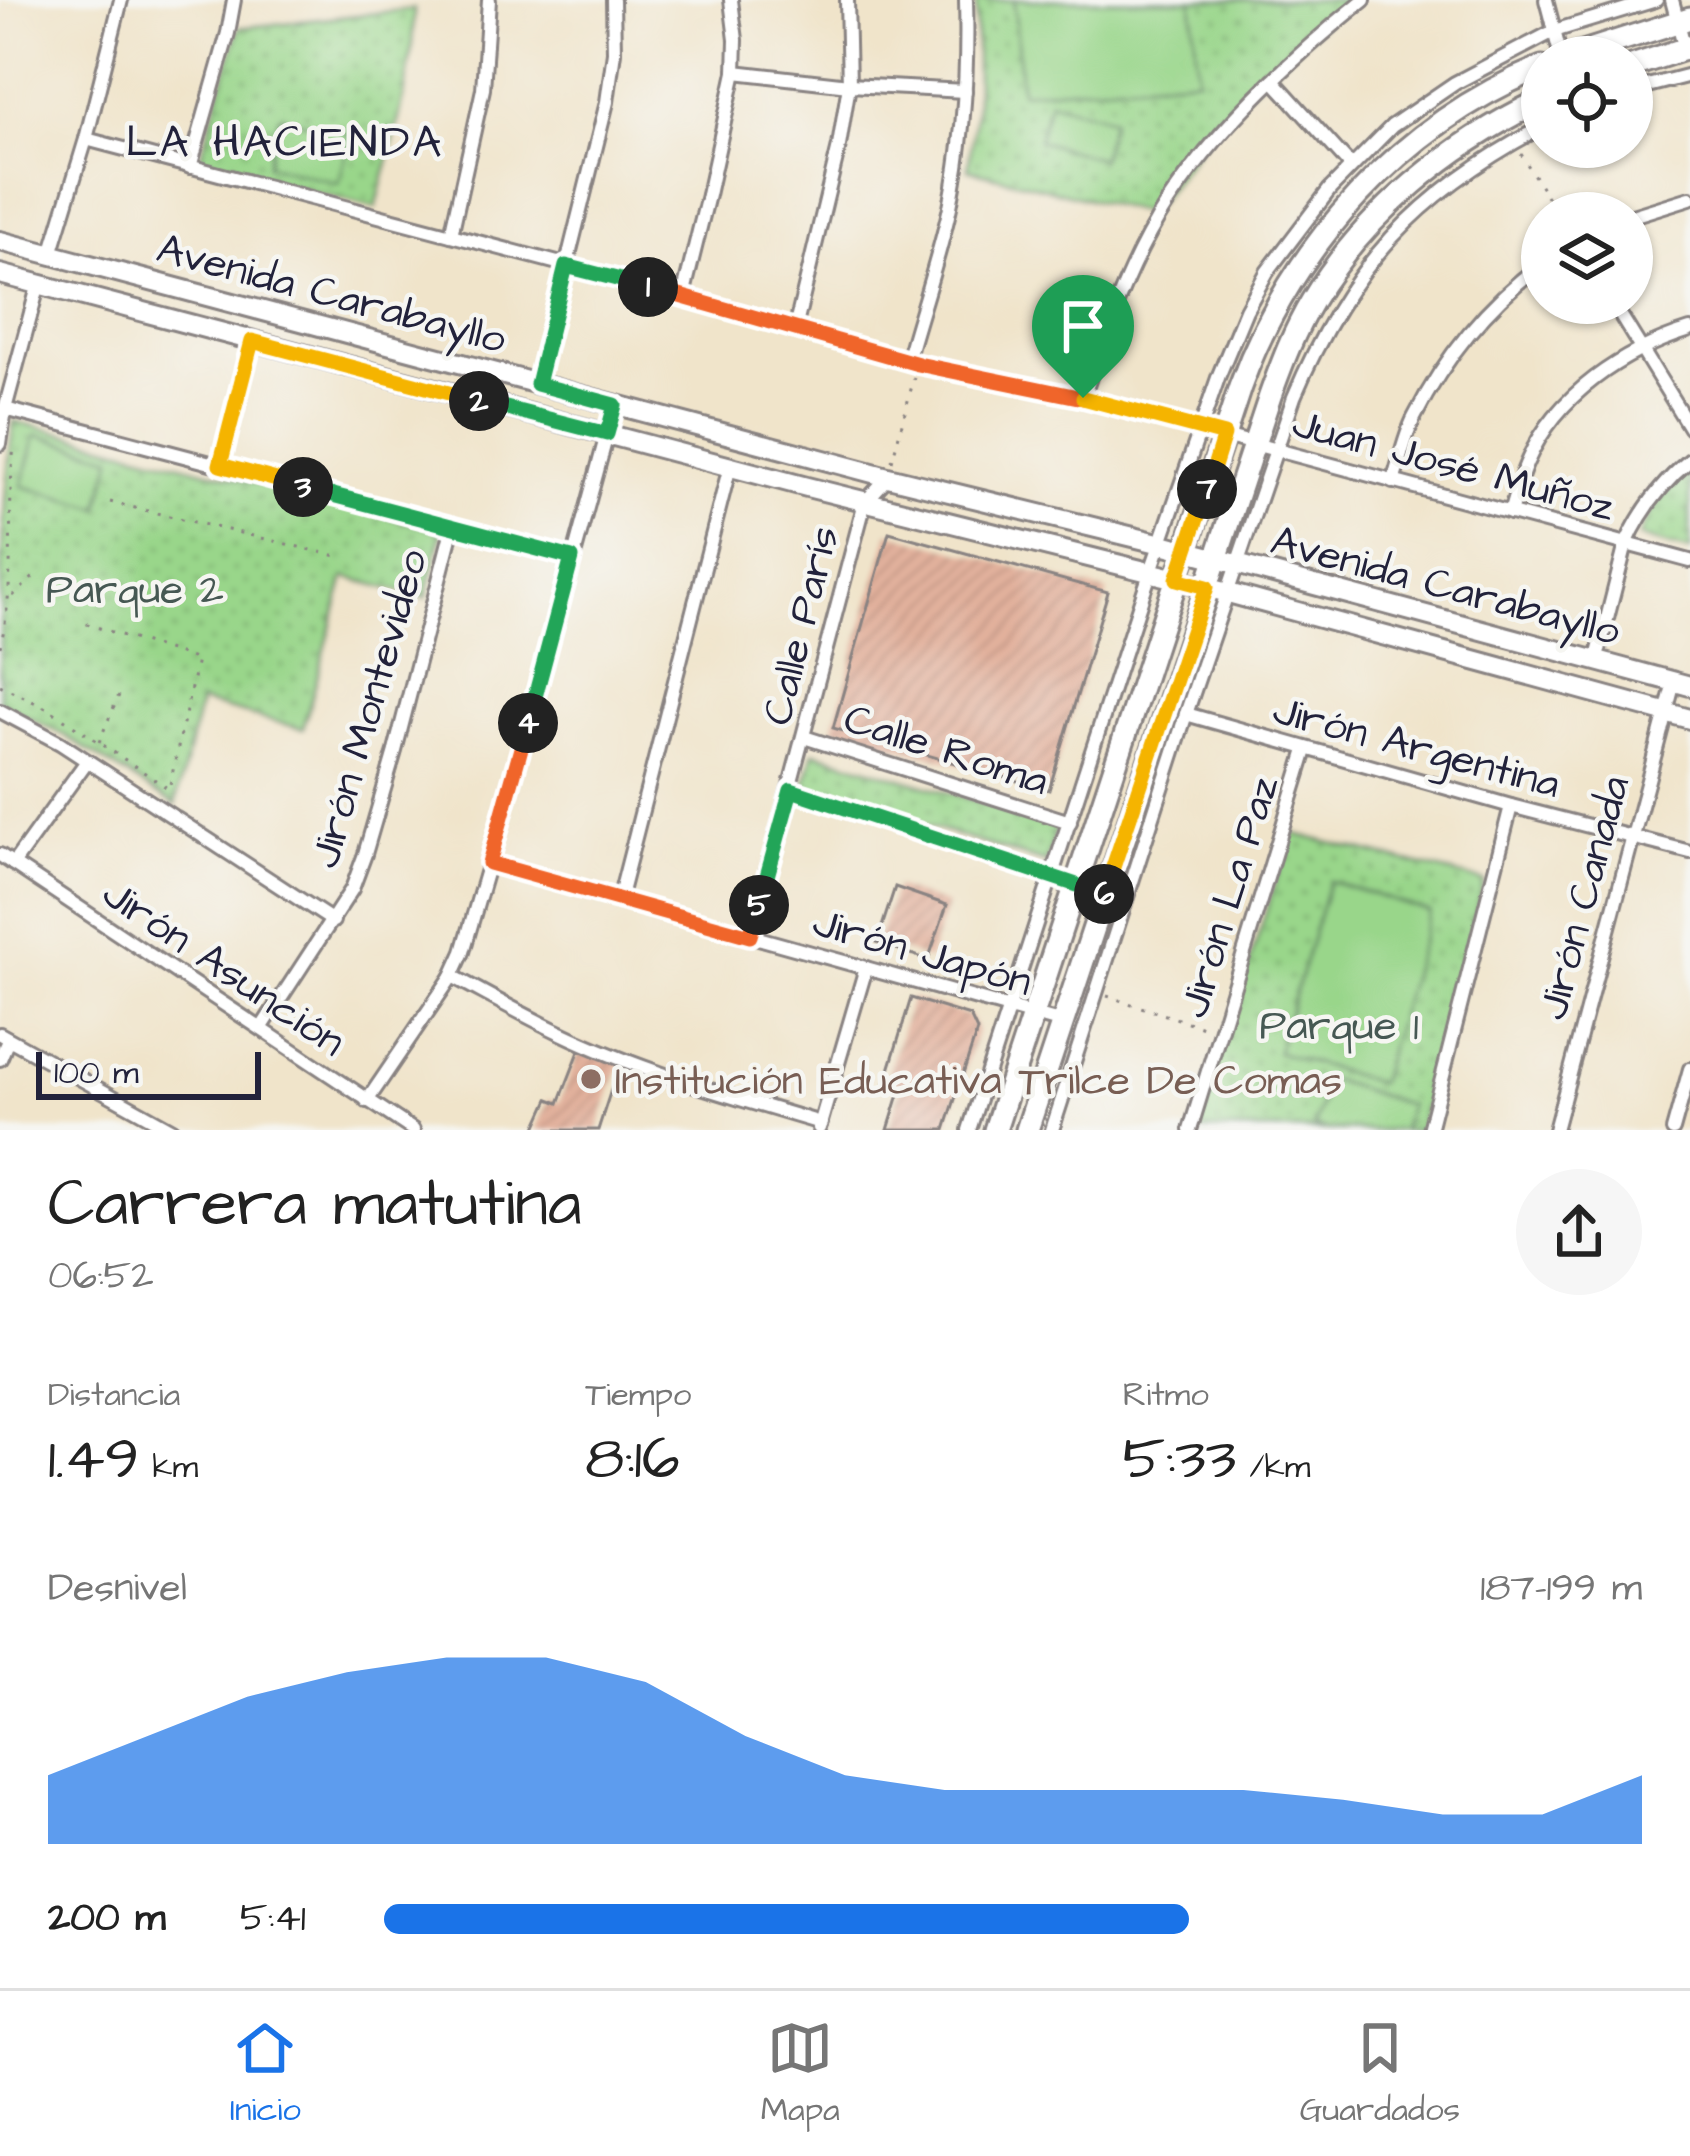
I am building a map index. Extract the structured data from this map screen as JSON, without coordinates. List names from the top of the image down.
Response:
{
  "streets": {
    "main road": ["Avenida Carabayllo"],
    "street": [
      "Juan José Muñoz",
      "Calle París",
      "Jirón Montevideo",
      "Jirón Argentina",
      "Calle Roma",
      "Jirón La Paz",
      "Jirón Canada",
      "Jirón Japón",
      "Jirón Asunción"
    ]
  },
  "crossings": [
    ["Avenida Carabayllo", "Calle París"],
    ["Avenida Carabayllo", "Jirón Canada"],
    ["Calle París", "Calle Roma"],
    ["Calle París", "Jirón Japón"],
    ["Jirón Montevideo", "Jirón Asunción"],
    ["Jirón Argentina", "Jirón La Paz"],
    ["Jirón Argentina", "Jirón Canada"]
  ],
  "districts": ["LA HACIENDA"],
  "parks": ["Parque 2", "Parque 1"],
  "places": ["Institución Educativa Trilce De Comas"],
  "scale_bar": "100 m",
  "page": {
    "pins": [
      "1",
      "2",
      "3",
      "7",
      "4",
      "6",
      "5"
    ],
    "scale": "100 m",
    "heading": ["Carrera matutina", "06:52"],
    "stats": [
      ["Distancia", "1.49 km"],
      ["Tiempo", "8:16"],
      ["Ritmo", "5:33 /km"]
    ],
    "chart": ["Desnivel", "187–199 m"],
    "list": [
      {
        "name": "200 m",
        "note": "5:41"
      }
    ],
    "tabs": ["Inicio", "Mapa", "Guardados"]
  }
}
